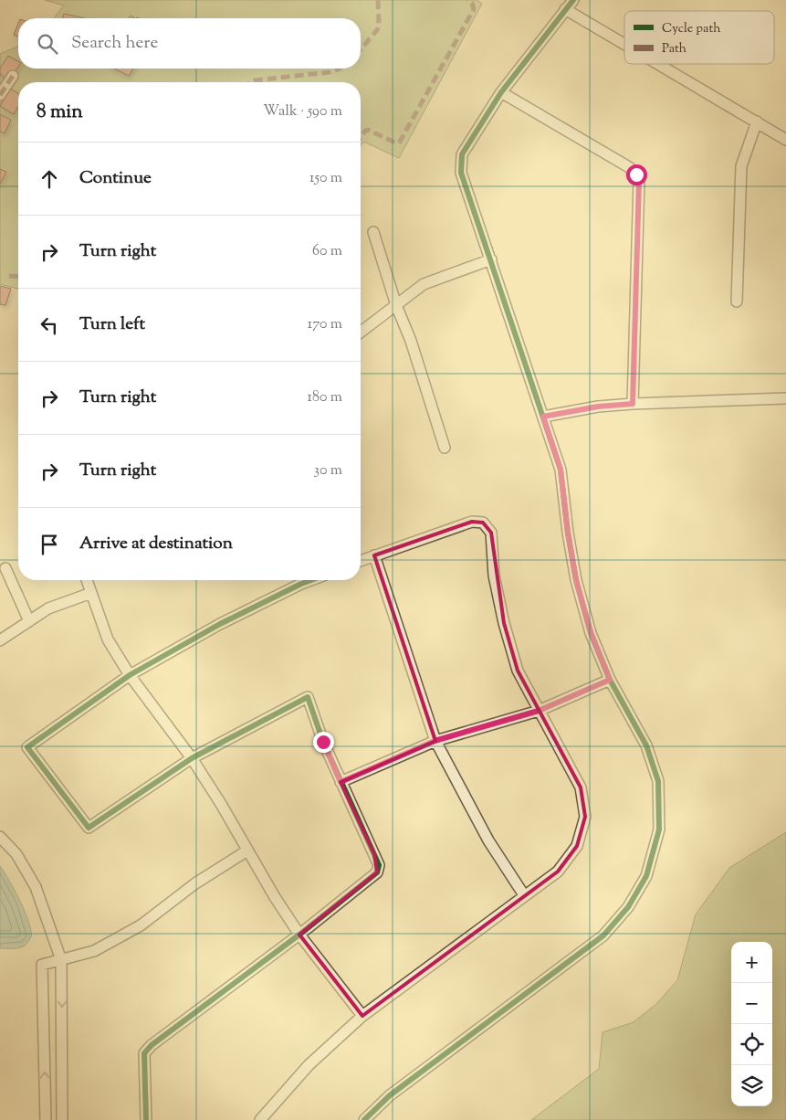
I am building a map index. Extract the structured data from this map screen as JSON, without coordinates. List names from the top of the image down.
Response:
{
  "legend": ["Cycle path", "Path"],
  "page": {
    "search": "Search here",
    "heading": ["8 min", "Walk · 590 m"],
    "list": [
      ["Continue", "150 m"],
      ["Turn right", "60 m"],
      ["Turn left", "170 m"],
      ["Turn right", "180 m"],
      ["Turn right", "30 m"],
      "Arrive at destination"
    ],
    "map_buttons": ["+", "−"]
  }
}
